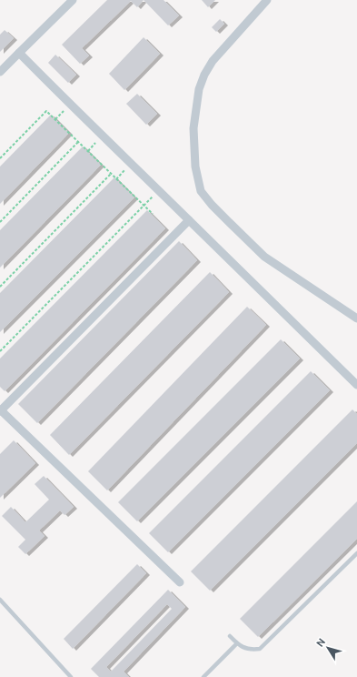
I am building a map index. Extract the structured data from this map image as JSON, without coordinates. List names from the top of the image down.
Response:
{
  "north": "top left"
}
